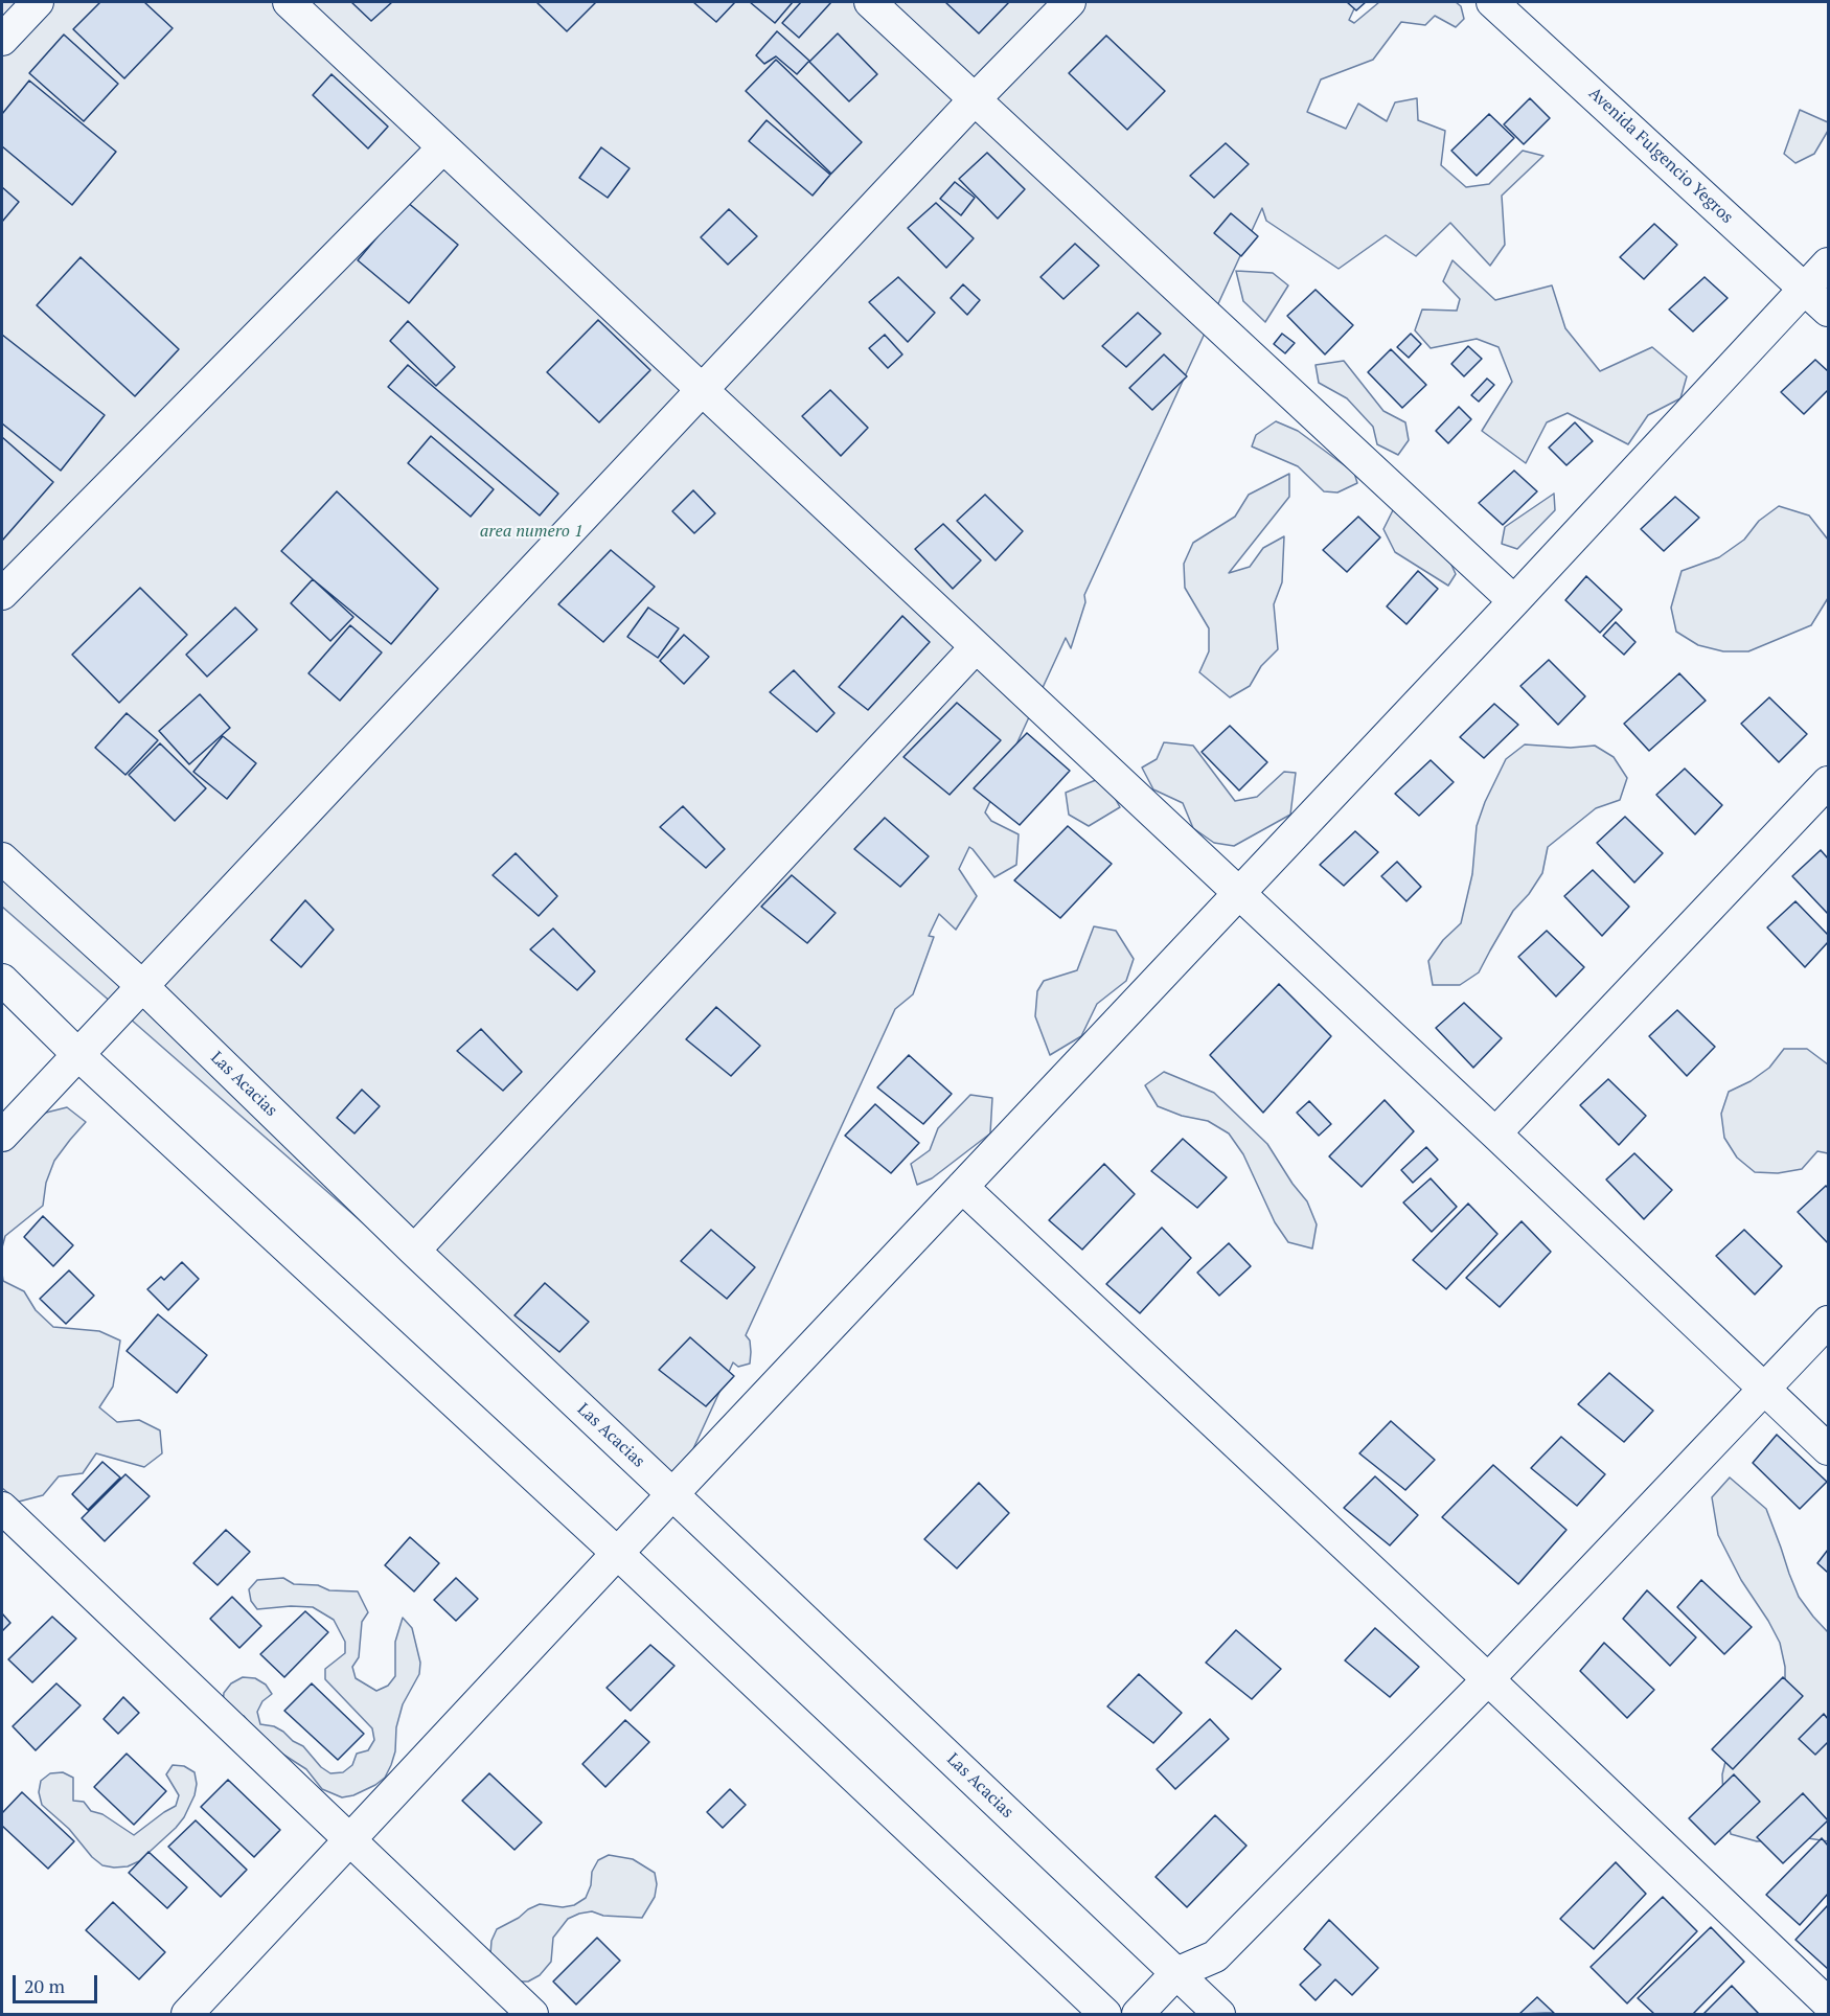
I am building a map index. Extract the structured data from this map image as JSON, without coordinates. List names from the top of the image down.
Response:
{
  "streets": {
    "street": ["Avenida Fulgencio Yegros", "Las Acacias"]
  },
  "parks": ["area numero 1"],
  "scale_bar": "20 m"
}
